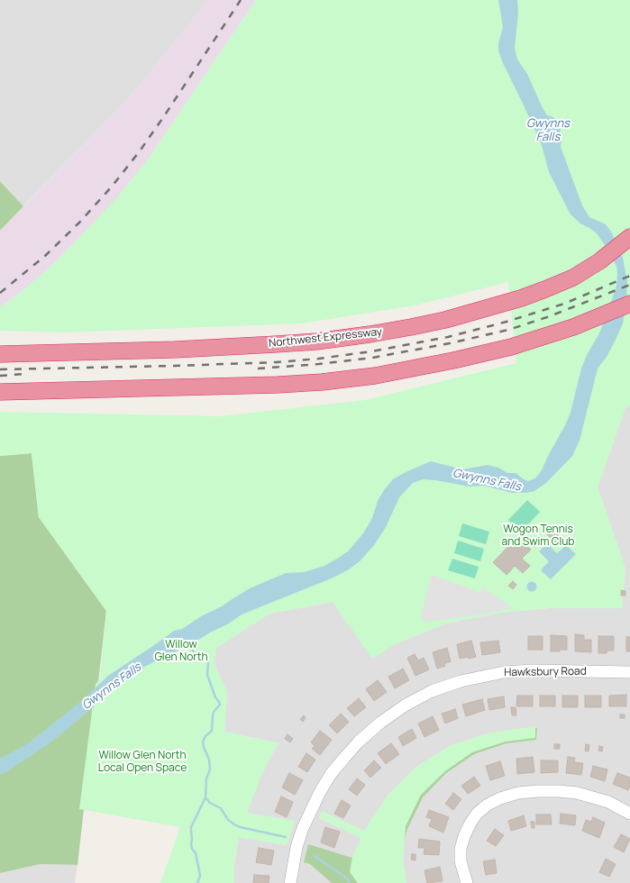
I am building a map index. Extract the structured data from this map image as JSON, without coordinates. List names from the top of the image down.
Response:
{
  "streets": {
    "highway": ["Northwest Expressway"],
    "street": ["Hawksbury Road"]
  },
  "water": ["Gwynns Falls"],
  "parks": ["Wogon Tennis and Swim Club", "Willow Glen North", "Willow Glen North Local Open Space"]
}
